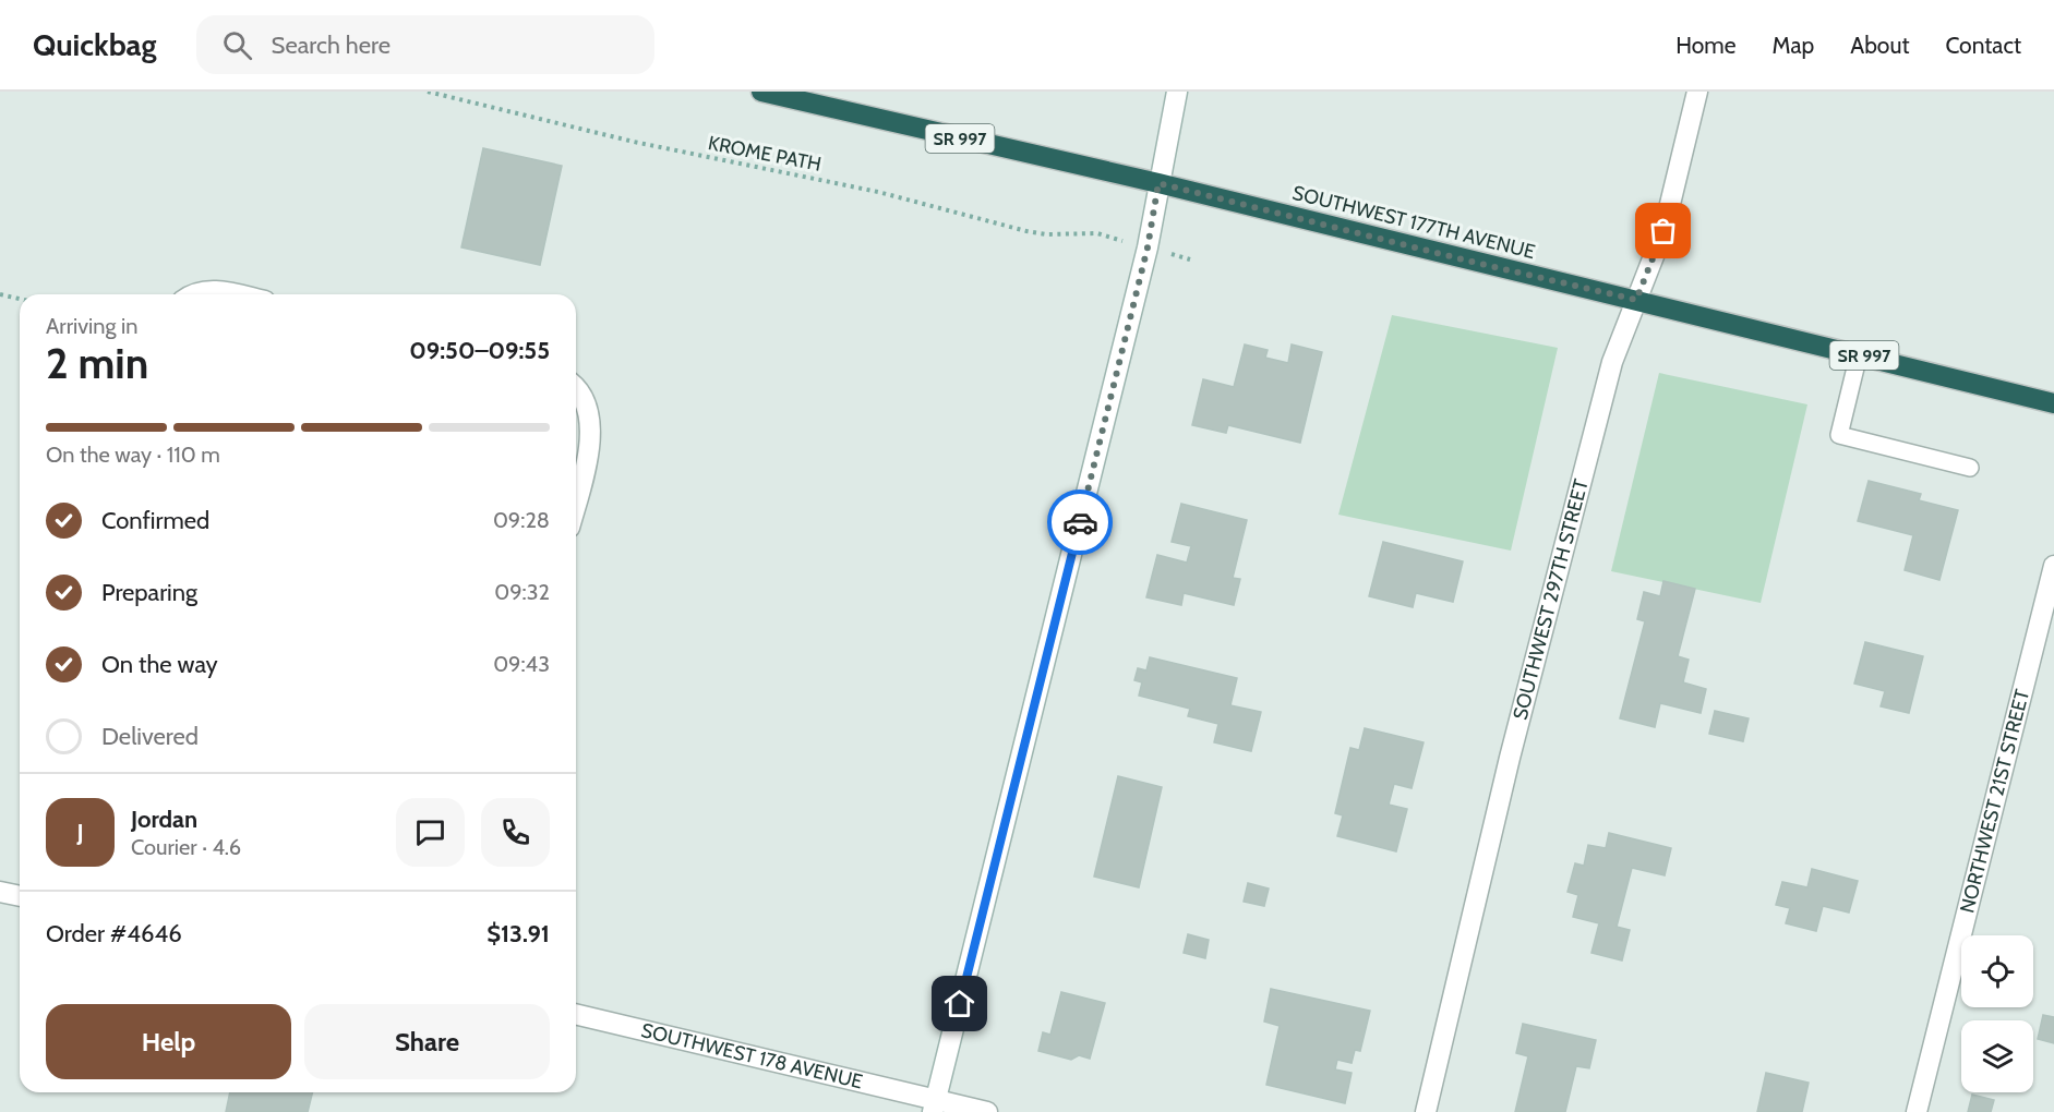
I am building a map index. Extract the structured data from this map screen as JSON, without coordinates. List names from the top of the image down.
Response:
{
  "streets": {
    "highway": ["SR 997", "SOUTHWEST 177TH AVENUE"],
    "street": ["SOUTHWEST 297TH STREET", "NORTHWEST 21ST STREET", "SOUTHWEST 178 AVENUE"],
    "path": ["KROME PATH"]
  },
  "crossings": [
    ["SOUTHWEST 177TH AVENUE", "SOUTHWEST 297TH STREET"]
  ],
  "page": {
    "header": "Quickbag",
    "search": "Search here",
    "nav": [
      "Home",
      "Map",
      "About",
      "Contact"
    ],
    "heading": ["2 min", "Arriving in", "09:50–09:55"],
    "panel": [
      "Jordan",
      "Courier · 4.6",
      "Order #4646",
      "$13.91"
    ],
    "bar": "On the way · 110 m",
    "list": [
      ["Confirmed", "09:28"],
      ["Preparing", "09:32"],
      ["On the way", "09:43"],
      "Delivered"
    ],
    "round": "J",
    "buttons": ["Help", "Share"]
  }
}
